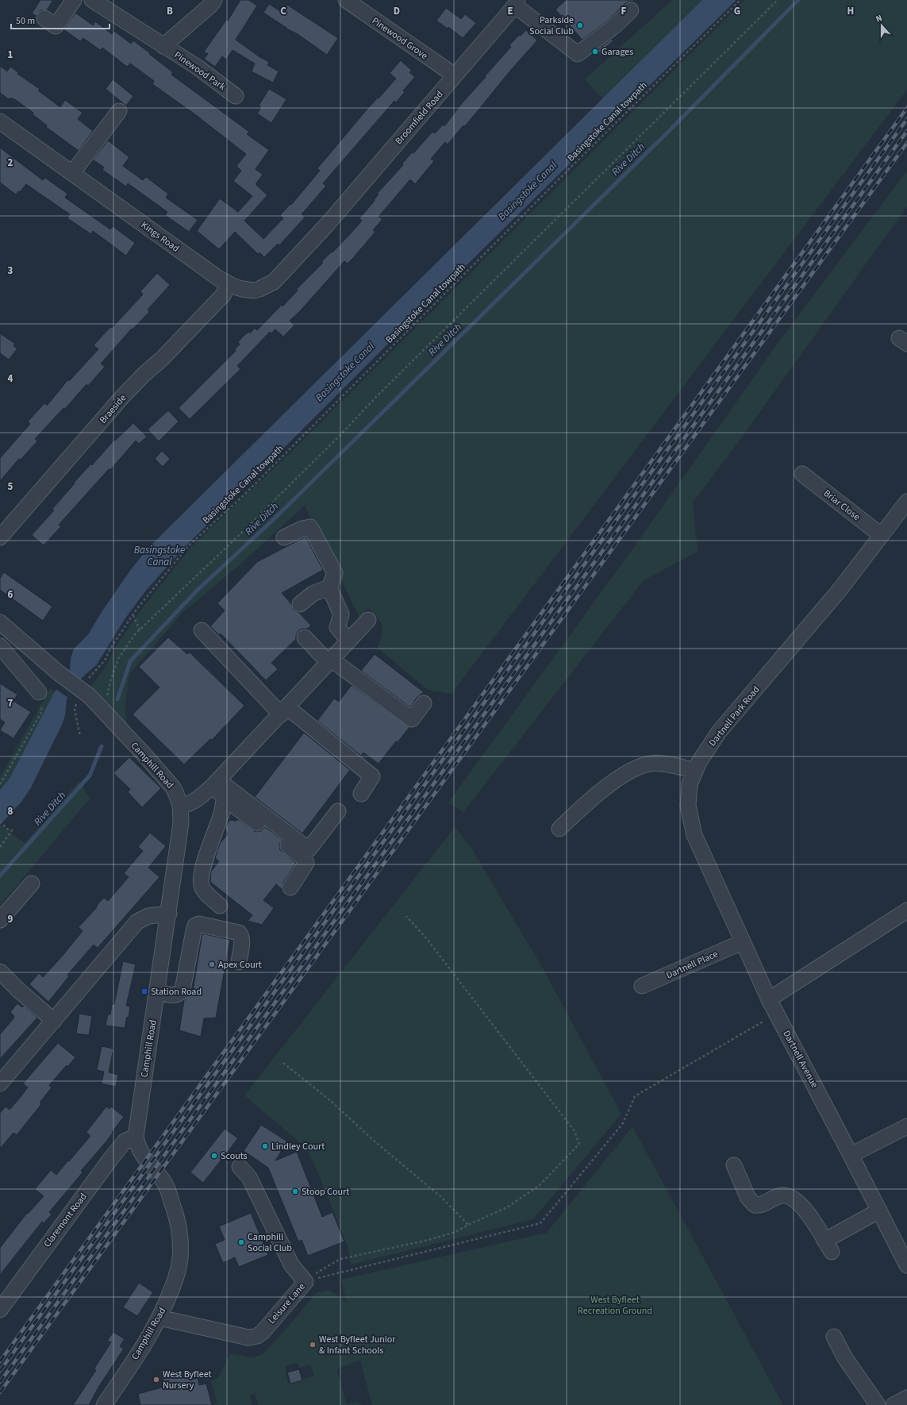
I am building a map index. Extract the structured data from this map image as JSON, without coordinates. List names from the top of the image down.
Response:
{
  "streets": {
    "street": [
      "Pinewood Grove",
      "Pinewood Park",
      "Broomfield Road",
      "Kings Road",
      "Braeside",
      "Briar Close",
      "Dartnell Park Road",
      "Camphill Road",
      "Dartnell Place",
      "Dartnell Avenue",
      "Claremont Road",
      "Leisure Lane"
    ],
    "path": ["Basingstoke Canal towpath"]
  },
  "crossings": [
    ["Pinewood Grove", "Broomfield Road"],
    ["Broomfield Road", "Kings Road"],
    ["Kings Road", "Braeside"],
    ["Briar Close", "Dartnell Park Road"],
    ["Dartnell Park Road", "Dartnell Place"],
    ["Dartnell Park Road", "Dartnell Avenue"],
    ["Camphill Road", "Claremont Road"],
    ["Camphill Road", "Leisure Lane"]
  ],
  "water": ["Rive Ditch", "Basingstoke Canal"],
  "parks": ["West Byfleet Recreation Ground"],
  "places": {
    "other": [
      "Parkside Social Club",
      "Garages",
      "Apex Court",
      "Lindley Court",
      "Scouts",
      "Stoop Court",
      "Camphill Social Club",
      "West Byfleet Junior & Infant Schools",
      "West Byfleet Nursery"
    ],
    "transit": ["Station Road"]
  },
  "scale_bar": "50 m",
  "north": "top",
  "grid": {
    "columns": [
      "B",
      "C",
      "D",
      "E",
      "F",
      "G",
      "H"
    ],
    "rows": [
      "1",
      "2",
      "3",
      "4",
      "5",
      "6",
      "7",
      "8",
      "9"
    ]
  }
}
